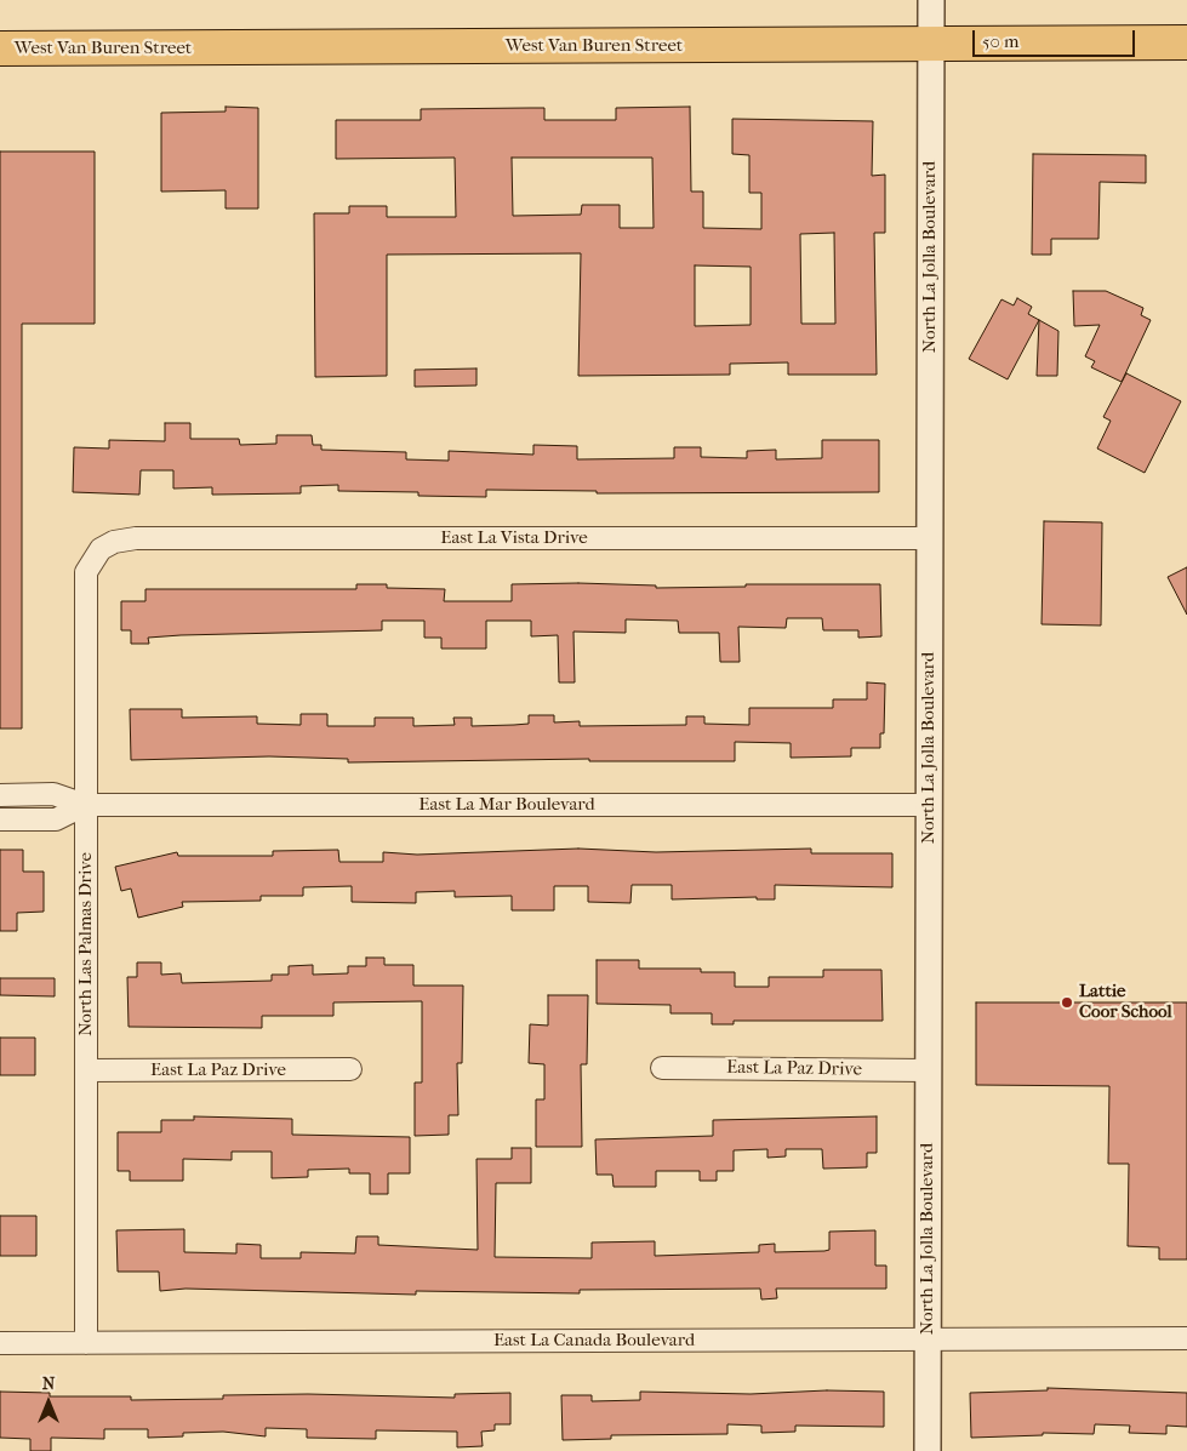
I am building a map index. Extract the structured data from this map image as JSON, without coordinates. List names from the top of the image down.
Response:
{
  "streets": {
    "main road": ["West Van Buren Street"],
    "street": [
      "North La Jolla Boulevard",
      "East La Vista Drive",
      "East La Mar Boulevard",
      "North Las Palmas Drive",
      "East La Paz Drive",
      "East La Canada Boulevard"
    ]
  },
  "crossings": [
    ["West Van Buren Street", "North La Jolla Boulevard"],
    ["North La Jolla Boulevard", "East La Vista Drive"],
    ["North La Jolla Boulevard", "East La Mar Boulevard"],
    ["North La Jolla Boulevard", "East La Paz Drive"],
    ["North La Jolla Boulevard", "East La Canada Boulevard"],
    ["East La Vista Drive", "North Las Palmas Drive"],
    ["East La Mar Boulevard", "North Las Palmas Drive"],
    ["North Las Palmas Drive", "East La Paz Drive"],
    ["North Las Palmas Drive", "East La Canada Boulevard"]
  ],
  "places": ["Lattie Coor School"],
  "scale_bar": "50 m",
  "north": "top"
}
